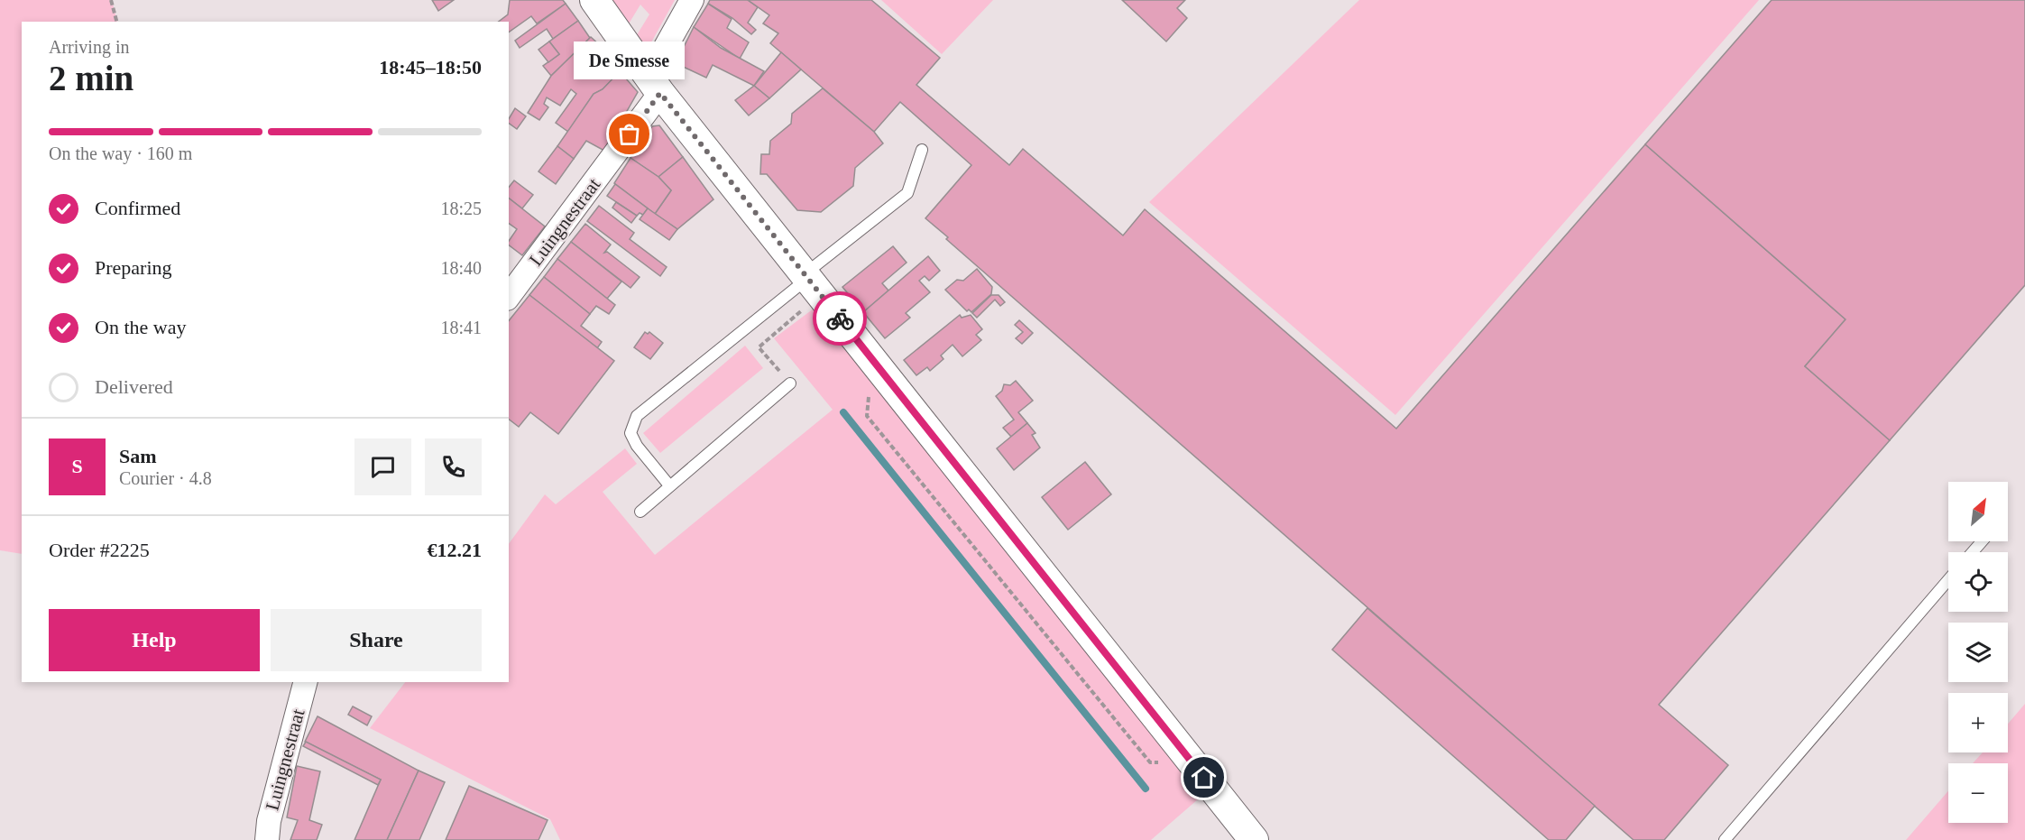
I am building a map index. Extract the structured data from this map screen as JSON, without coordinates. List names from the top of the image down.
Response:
{
  "streets": {
    "street": ["Luingnestraat"]
  },
  "places": ["De Smesse"],
  "north": "top right",
  "page": {
    "heading": ["2 min", "Arriving in", "18:45–18:50"],
    "panel": [
      "Sam",
      "Courier · 4.8",
      "Order #2225",
      "€12.21"
    ],
    "bubble": "De Smesse",
    "bar": "On the way · 160 m",
    "list": [
      ["Confirmed", "18:25"],
      ["Preparing", "18:40"],
      ["On the way", "18:41"],
      "Delivered"
    ],
    "round": "S",
    "map_buttons": ["+", "−"],
    "buttons": ["Help", "Share"]
  }
}
